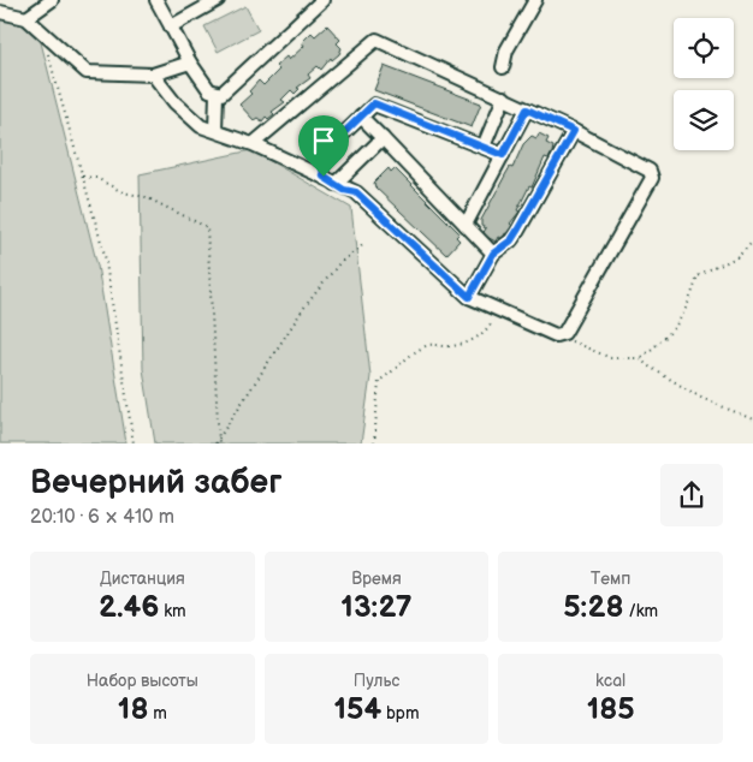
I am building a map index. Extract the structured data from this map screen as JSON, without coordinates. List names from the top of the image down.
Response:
{
  "page": {
    "heading": ["Вечерний забег", "20:10 · 6 × 410 m"],
    "stats": [
      ["Дистанция", "2.46 km"],
      ["Время", "13:27"],
      ["Темп", "5:28 /km"],
      ["Набор высоты", "18 m"],
      ["Пульс", "154 bpm"],
      ["kcal", "185"]
    ]
  }
}
